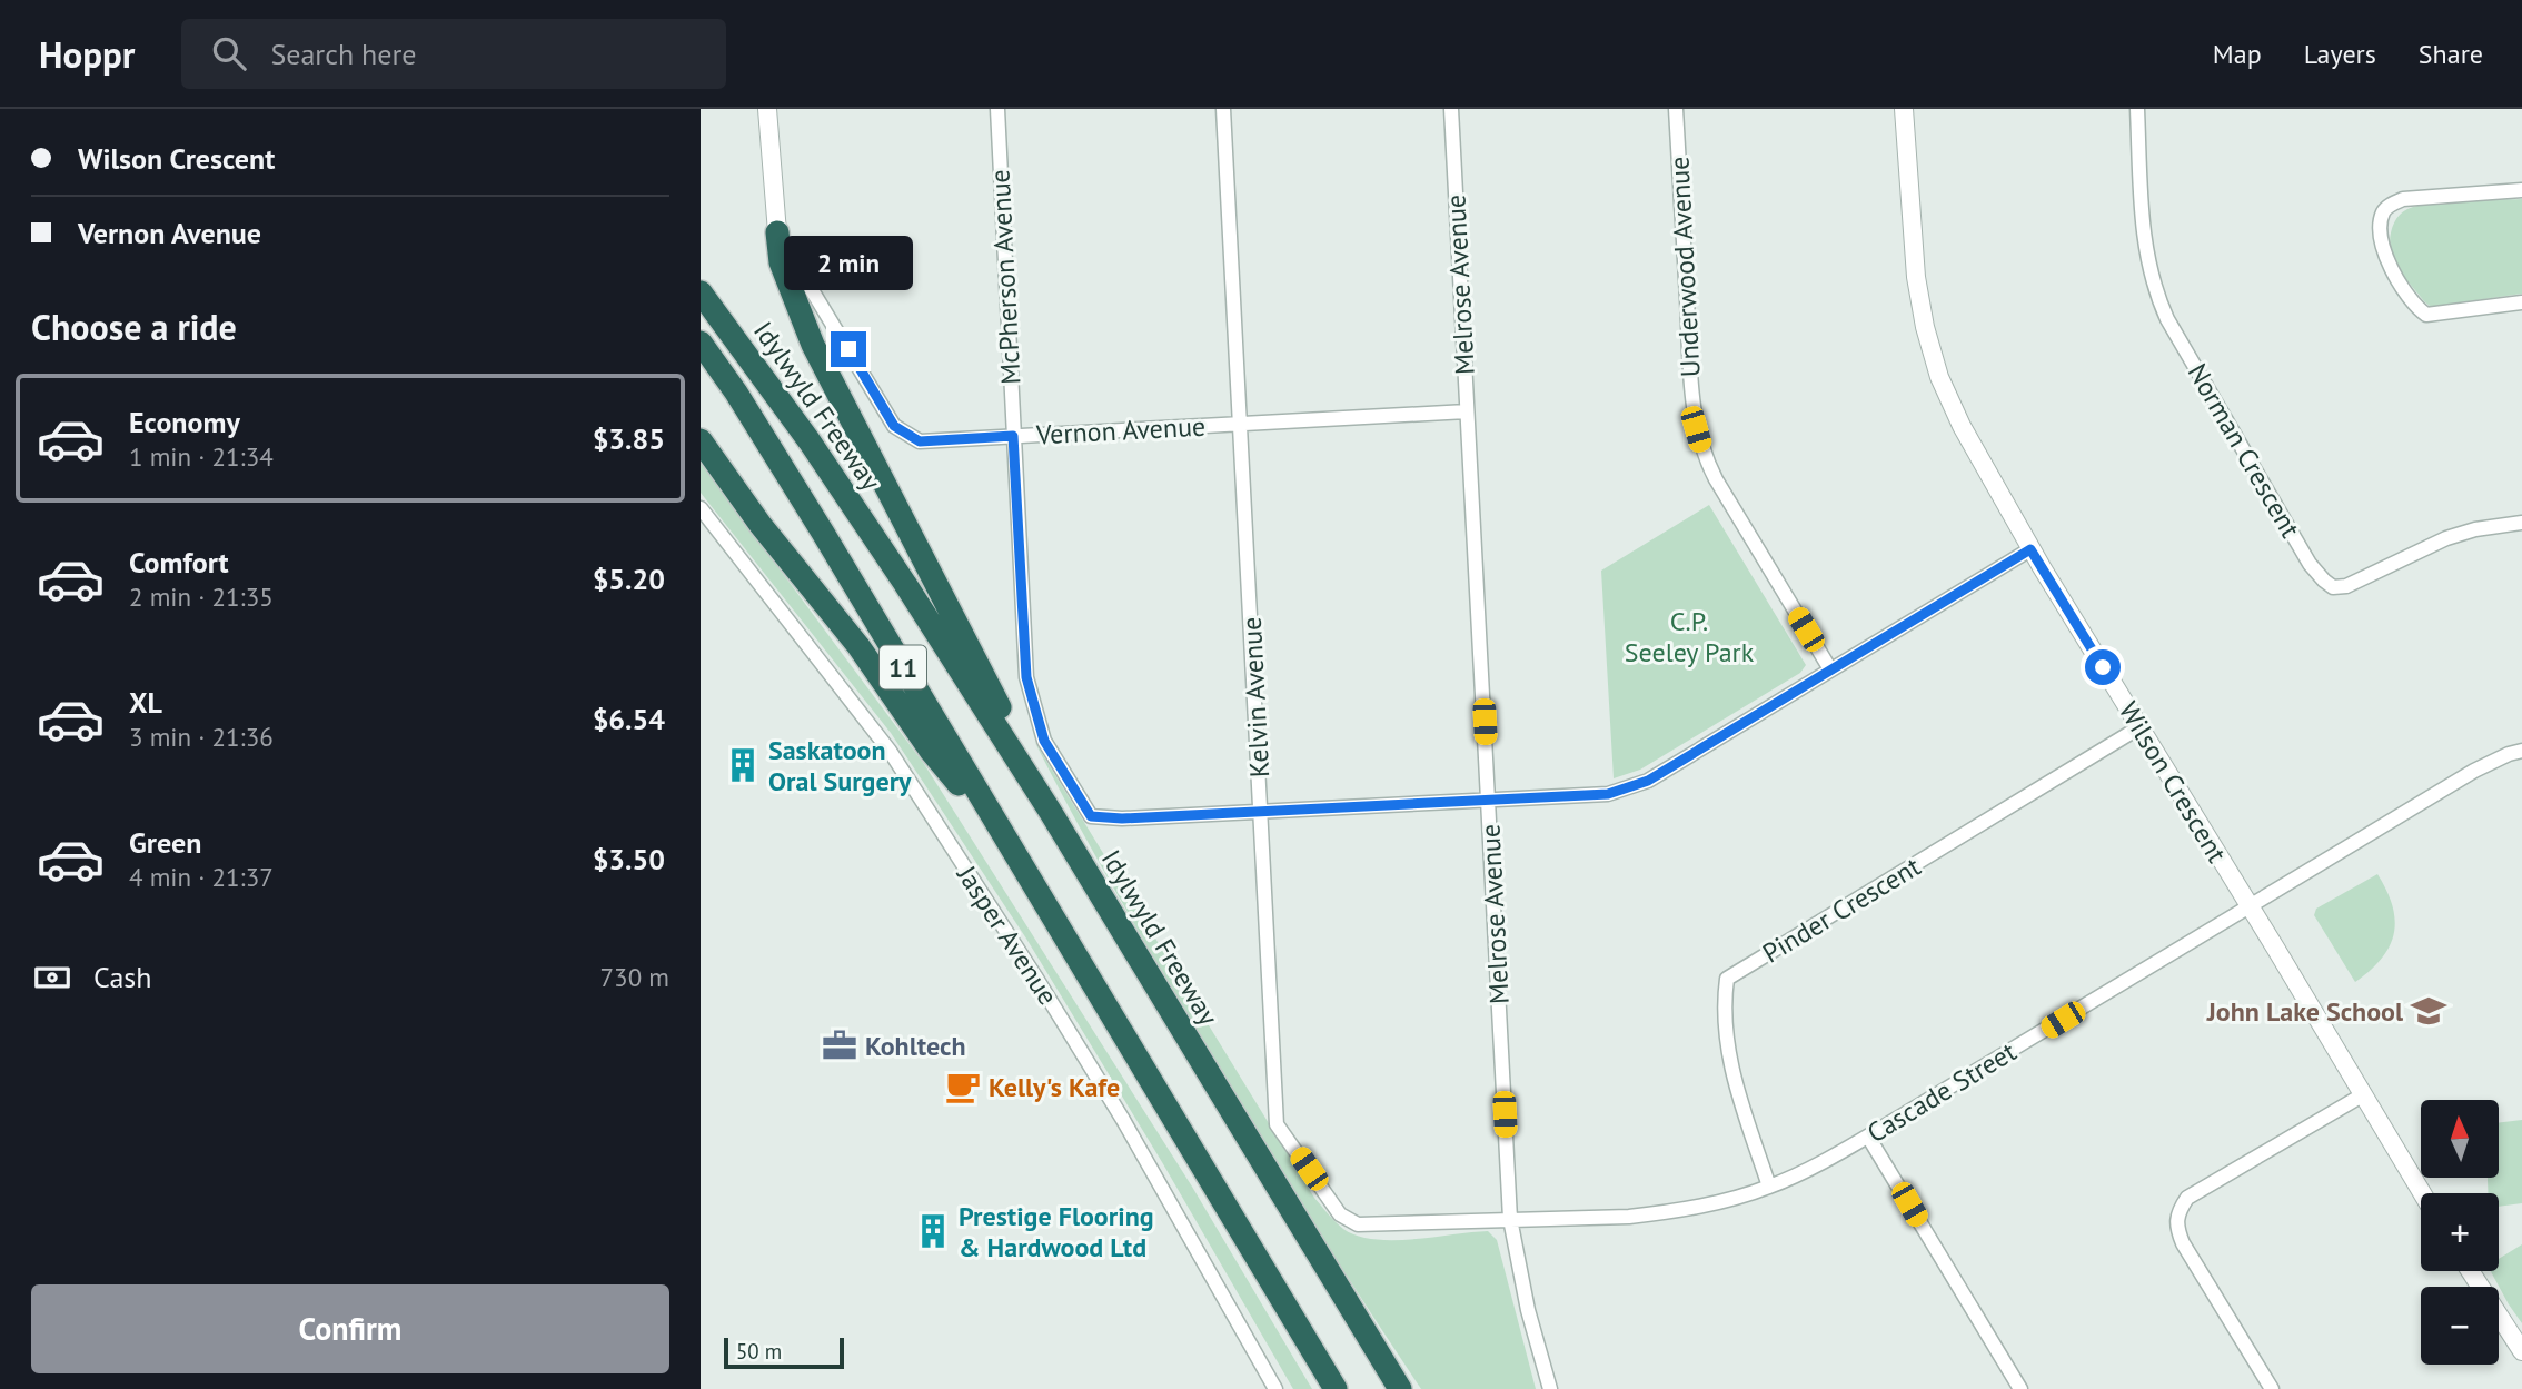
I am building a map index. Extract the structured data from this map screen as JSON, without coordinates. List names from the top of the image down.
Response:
{
  "streets": {
    "highway": ["Idylwyld Freeway", "11"],
    "street": [
      "Underwood Avenue",
      "McPherson Avenue",
      "Melrose Avenue",
      "Vernon Avenue",
      "Norman Crescent",
      "Kelvin Avenue",
      "Wilson Crescent",
      "Pinder Crescent",
      "Jasper Avenue",
      "Cascade Street"
    ]
  },
  "crossings": [
    ["McPherson Avenue", "Vernon Avenue"],
    ["McPherson Avenue", "Kelvin Avenue"],
    ["Melrose Avenue", "Vernon Avenue"],
    ["Melrose Avenue", "Cascade Street"],
    ["Vernon Avenue", "Kelvin Avenue"],
    ["Kelvin Avenue", "Cascade Street"],
    ["Wilson Crescent", "Pinder Crescent"],
    ["Wilson Crescent", "Cascade Street"],
    ["Pinder Crescent", "Cascade Street"]
  ],
  "parks": ["C.P. Seeley Park"],
  "places": {
    "building": ["Saskatoon Oral Surgery", "Prestige Flooring & Hardwood Ltd"],
    "school or university": ["John Lake School"],
    "office": ["Kohltech"],
    "cafe": ["Kelly's Kafe"]
  },
  "scale_bar": "50 m",
  "north": "top",
  "page": {
    "header": "Hoppr",
    "search": "Search here",
    "nav": ["Map", "Layers", "Share"],
    "banner": ["Wilson Crescent", "Vernon Avenue"],
    "bubble": "2 min",
    "heading": "Choose a ride",
    "list": [
      {
        "name": "Economy",
        "note": "1 min · 21:34",
        "value": "$3.85"
      },
      {
        "name": "Comfort",
        "note": "2 min · 21:35",
        "value": "$5.20"
      },
      {
        "name": "XL",
        "note": "3 min · 21:36",
        "value": "$6.54"
      },
      {
        "name": "Green",
        "note": "4 min · 21:37",
        "value": "$3.50"
      }
    ],
    "pay": ["Cash", "730 m"],
    "map_buttons": ["+", "−"],
    "buttons": "Confirm",
    "scale": "50 m"
  }
}
